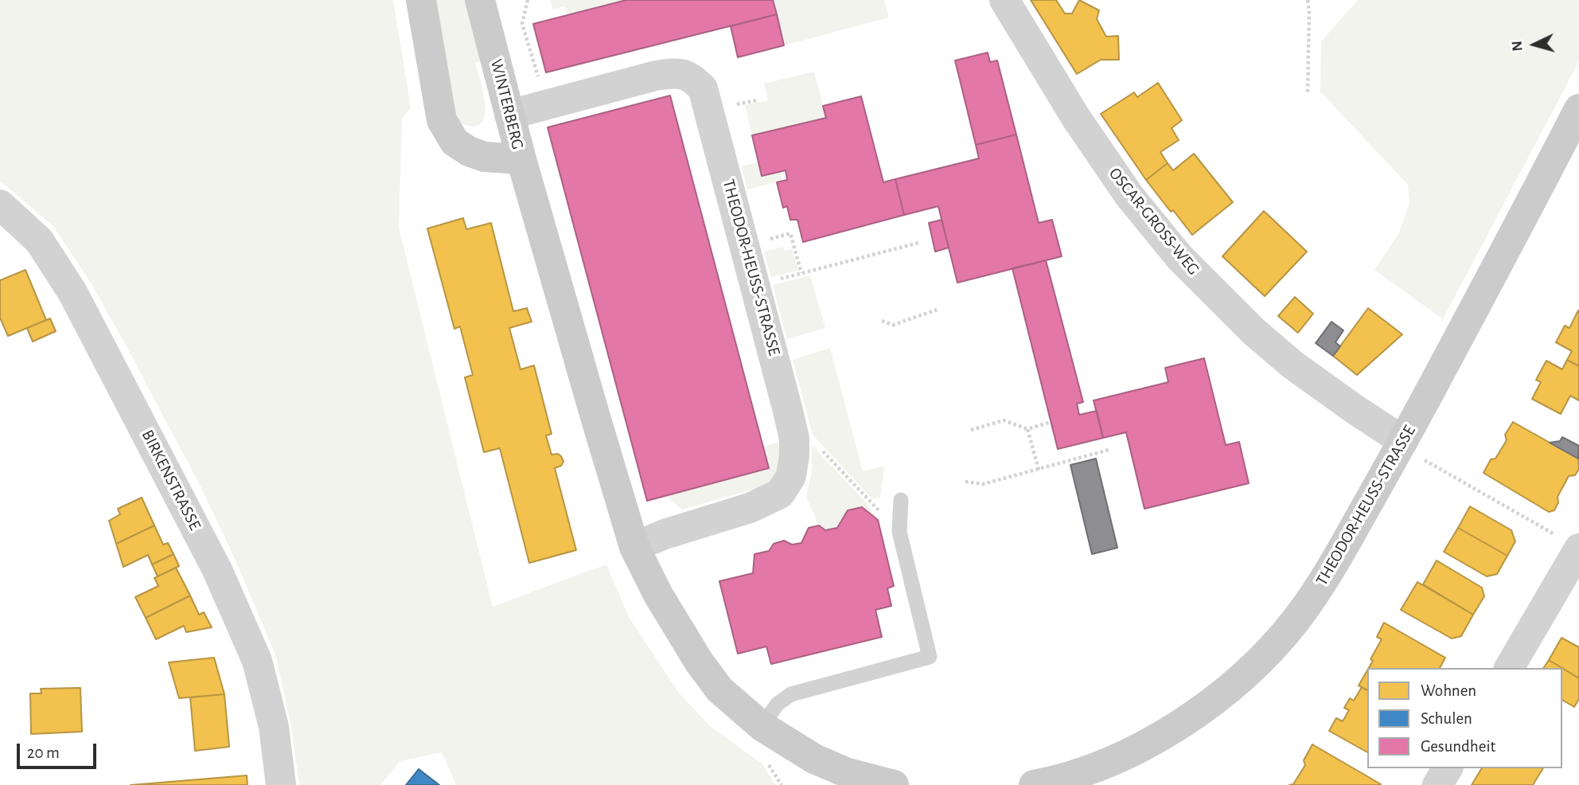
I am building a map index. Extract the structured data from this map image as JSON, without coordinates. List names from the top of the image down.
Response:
{
  "streets": {
    "street": [
      "WINTERBERG",
      "OSCAR-GROSS-WEG",
      "THEODOR-HEUSS-STRASSE",
      "BIRKENSTRASSE"
    ]
  },
  "crossings": [
    ["WINTERBERG", "THEODOR-HEUSS-STRASSE"],
    ["OSCAR-GROSS-WEG", "THEODOR-HEUSS-STRASSE"]
  ],
  "legend": ["Wohnen", "Schulen", "Gesundheit"],
  "scale_bar": "20 m",
  "north": "left"
}
